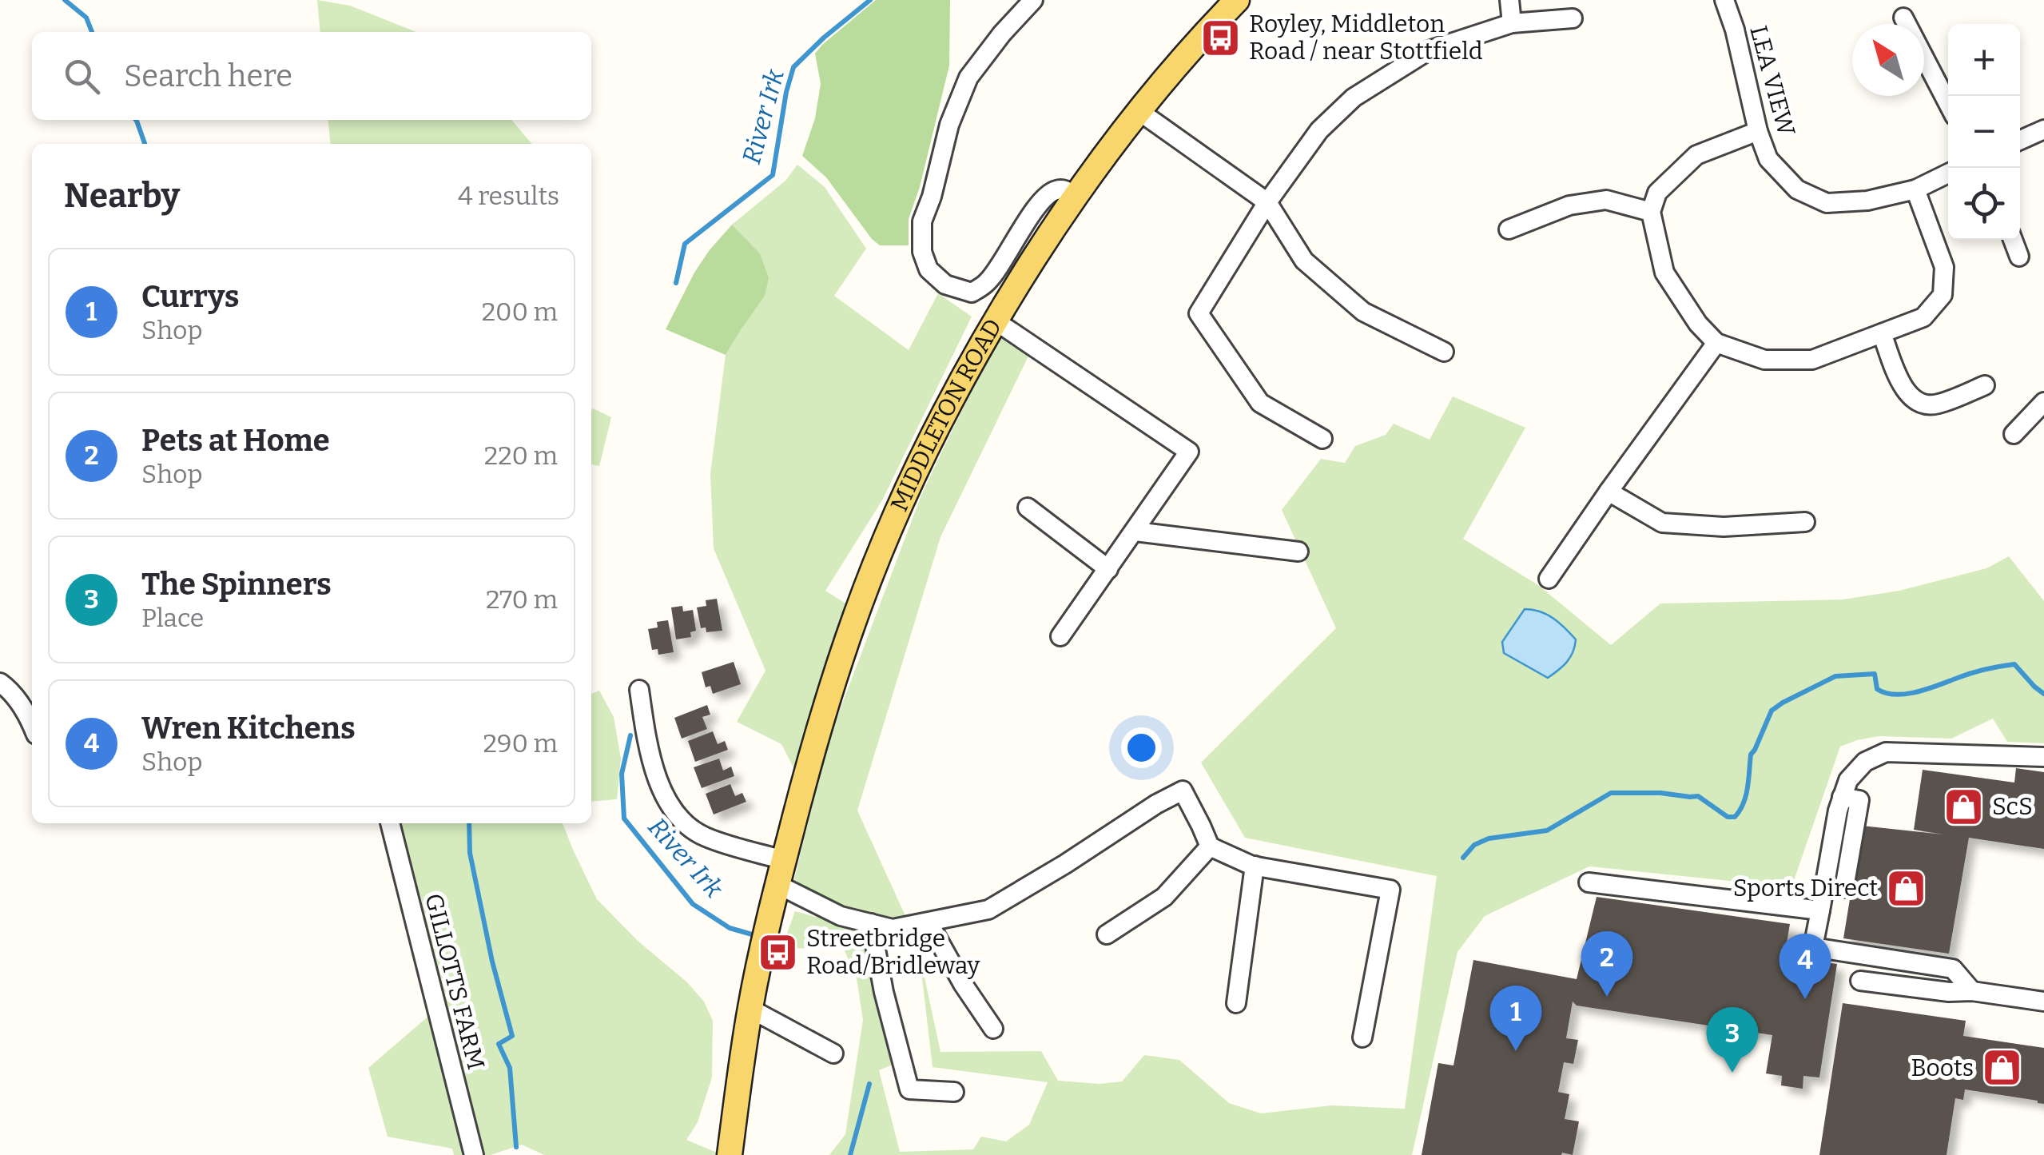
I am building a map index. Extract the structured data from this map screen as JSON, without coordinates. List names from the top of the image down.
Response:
{
  "streets": {
    "main road": ["MIDDLETON ROAD"],
    "street": ["LEA VIEW", "GILLOTTS FARM"]
  },
  "water": ["River Irk"],
  "places": {
    "bus stop": ["Royley, Middleton Road / near Stottfield", "Streetbridge Road/Bridleway"],
    "shop": ["ScS", "Sports Direct", "Boots"]
  },
  "north": "top left",
  "page": {
    "map_buttons": ["+", "−"],
    "search": "Search here",
    "heading": ["Nearby", "4 results"],
    "list": [
      {
        "mark": "1",
        "name": "Currys",
        "note": "Shop",
        "value": "200 m"
      },
      {
        "mark": "2",
        "name": "Pets at Home",
        "note": "Shop",
        "value": "220 m"
      },
      {
        "mark": "3",
        "name": "The Spinners",
        "note": "Place",
        "value": "270 m"
      },
      {
        "mark": "4",
        "name": "Wren Kitchens",
        "note": "Shop",
        "value": "290 m"
      }
    ],
    "pins": [
      "2",
      "4",
      "1",
      "3"
    ]
  }
}
